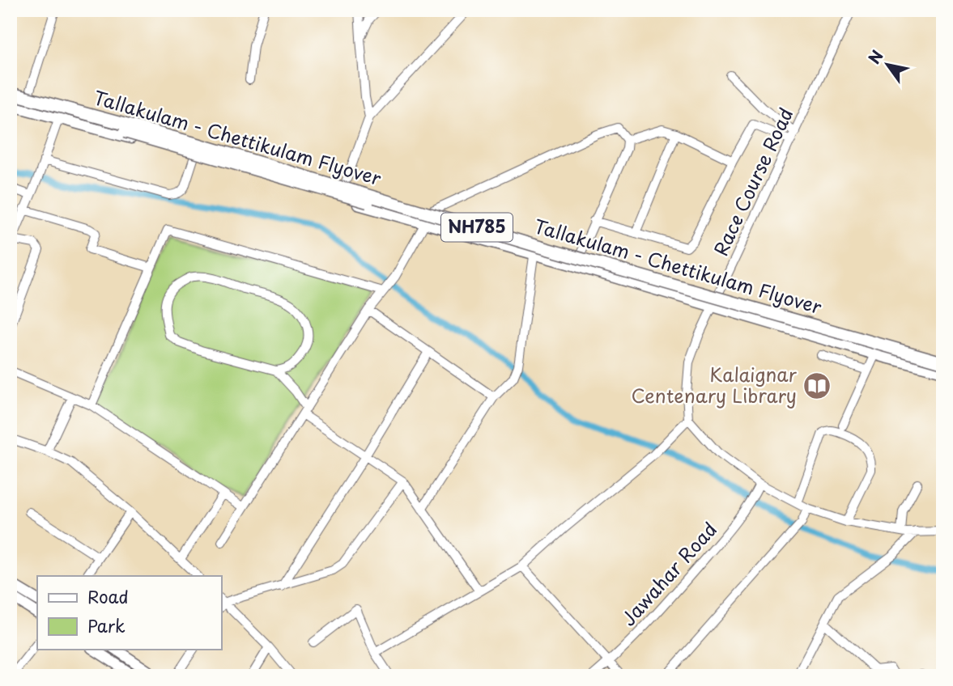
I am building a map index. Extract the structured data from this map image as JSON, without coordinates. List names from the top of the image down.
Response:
{
  "streets": {
    "highway": ["Tallakulam - Chettikulam Flyover", "NH785"],
    "street": ["Race Course Road", "Jawahar Road"]
  },
  "places": {
    "library": ["Kalaignar Centenary Library"]
  },
  "legend": ["Road", "Park"],
  "north": "top left"
}
